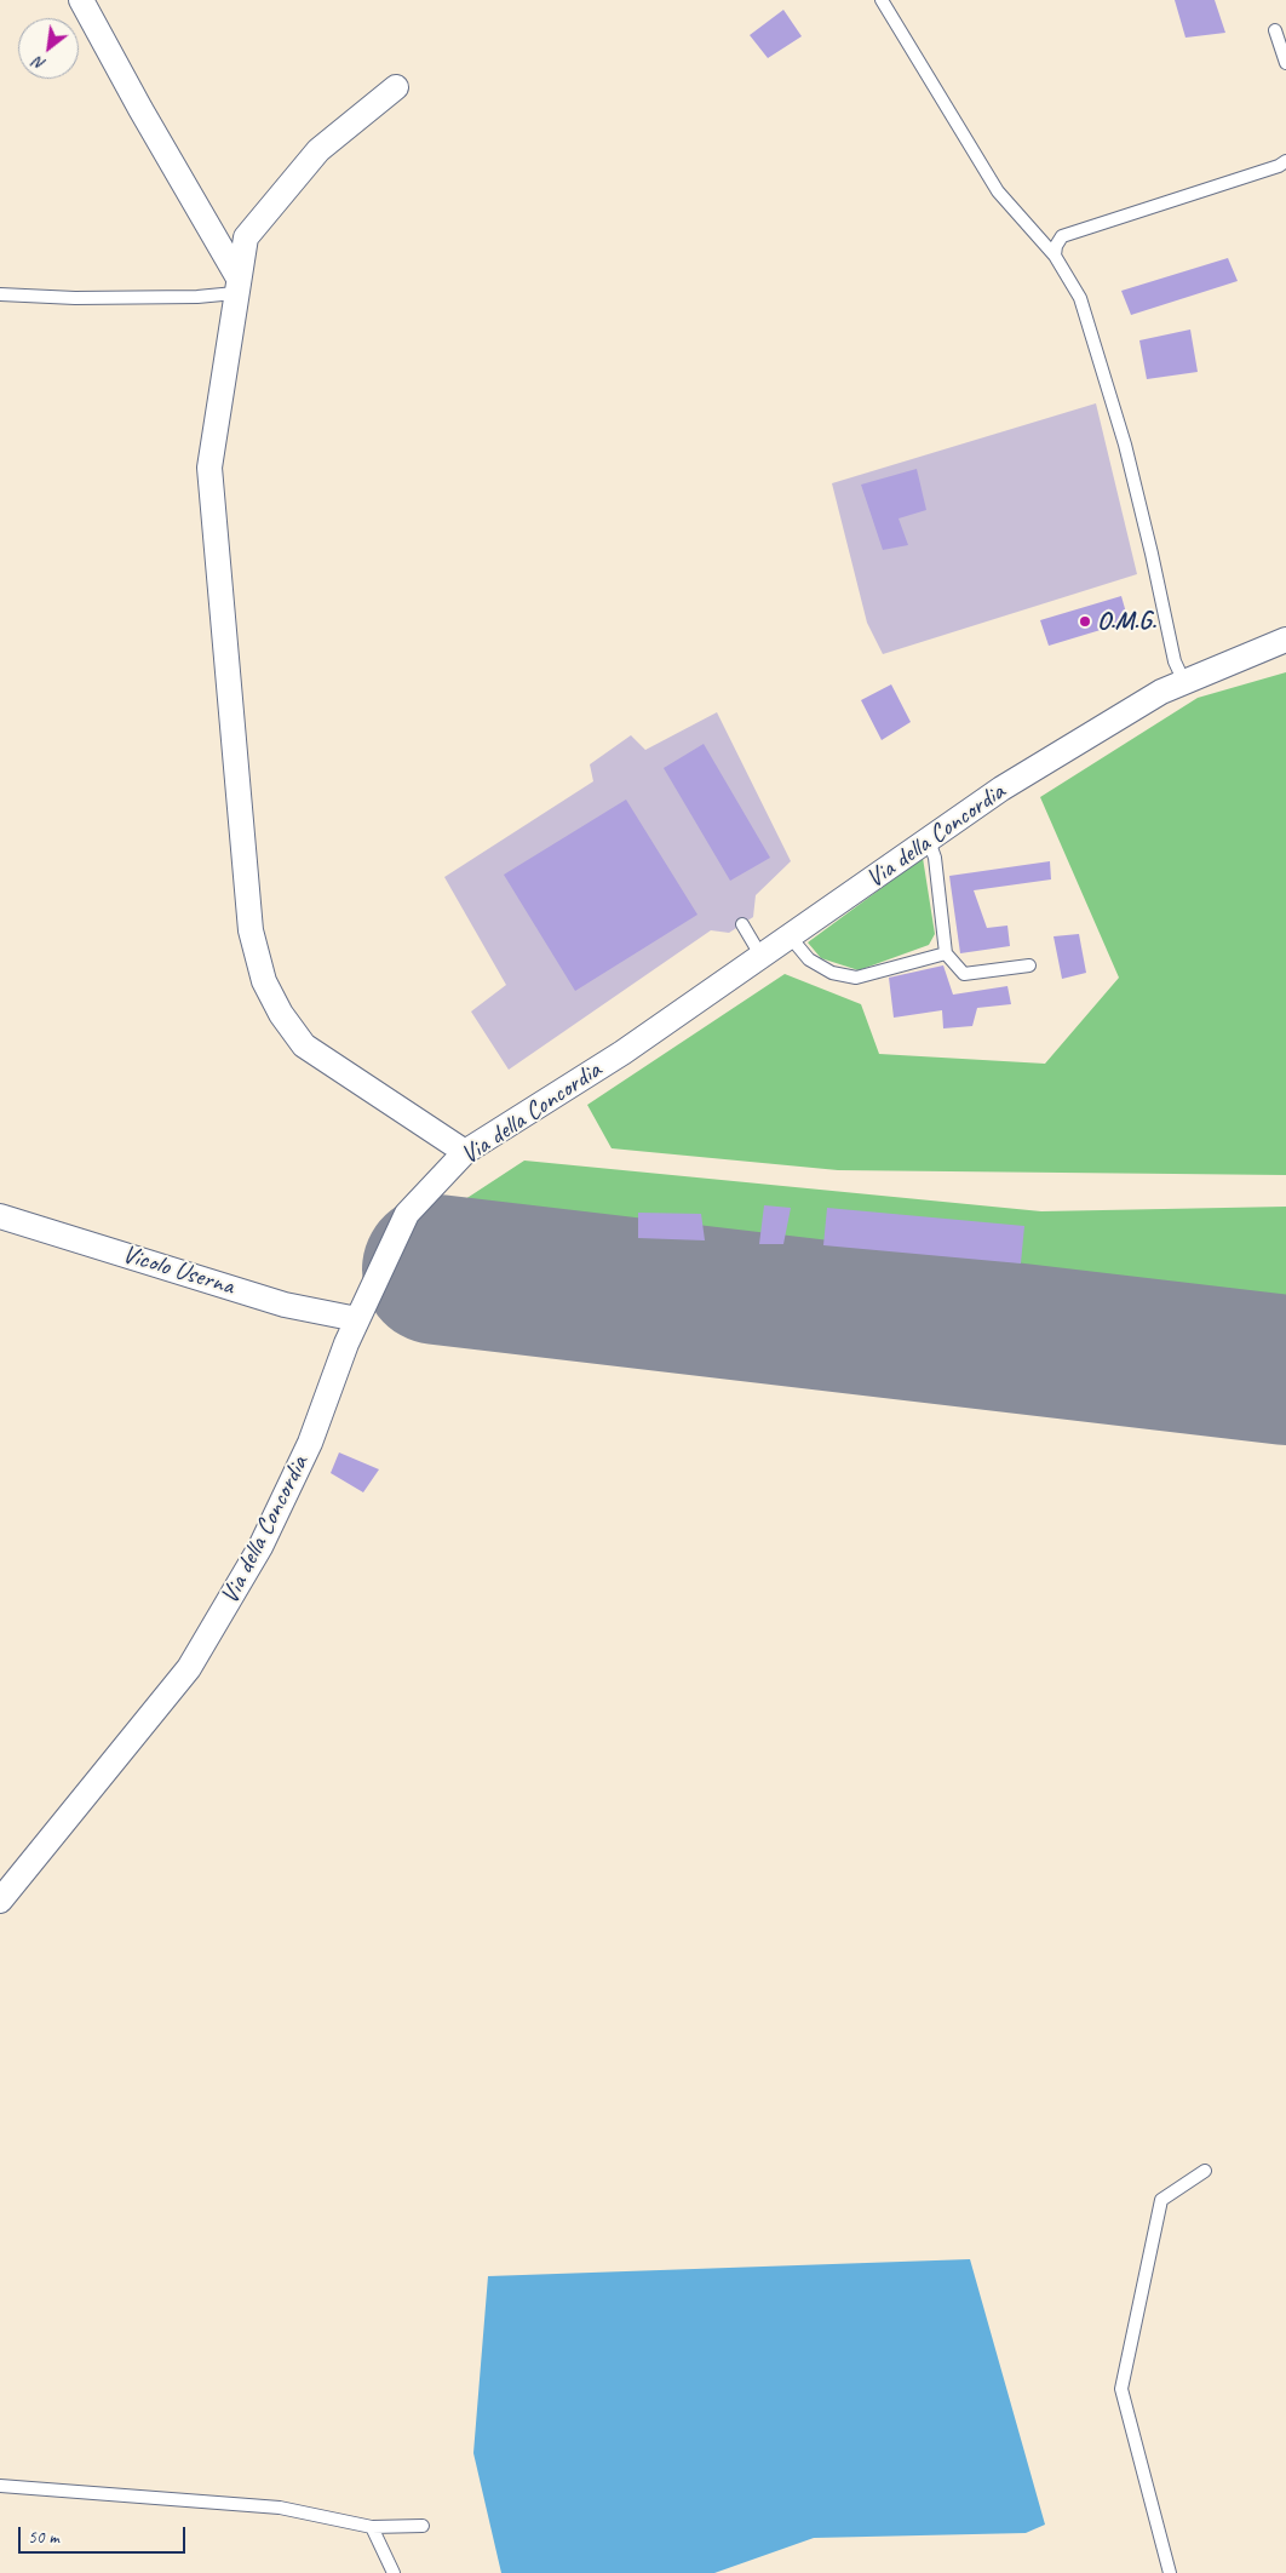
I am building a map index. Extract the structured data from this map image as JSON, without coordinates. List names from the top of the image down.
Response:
{
  "streets": {
    "street": ["Via della Concordia", "Vicolo Userna"]
  },
  "crossings": [
    ["Via della Concordia", "Vicolo Userna"]
  ],
  "places": ["O.M.G."],
  "scale_bar": "50 m",
  "north": "bottom left"
}
